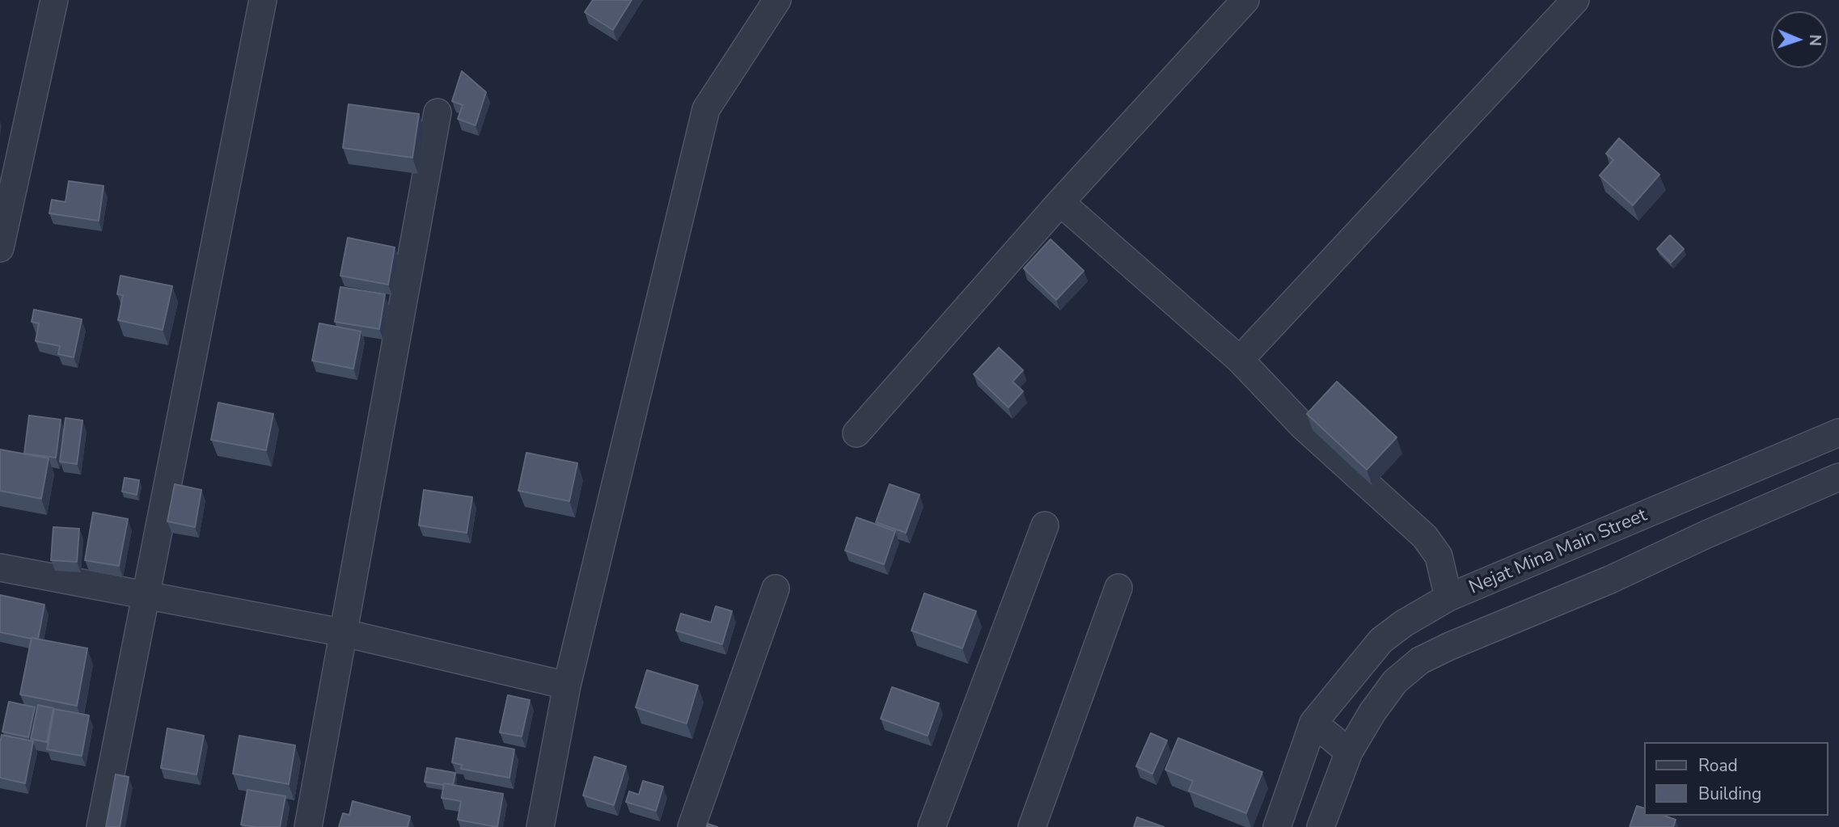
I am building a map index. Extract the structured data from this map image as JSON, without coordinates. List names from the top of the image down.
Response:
{
  "streets": {
    "street": ["Nejat Mina Main Street"]
  },
  "legend": ["Road", "Building"],
  "north": "right"
}
